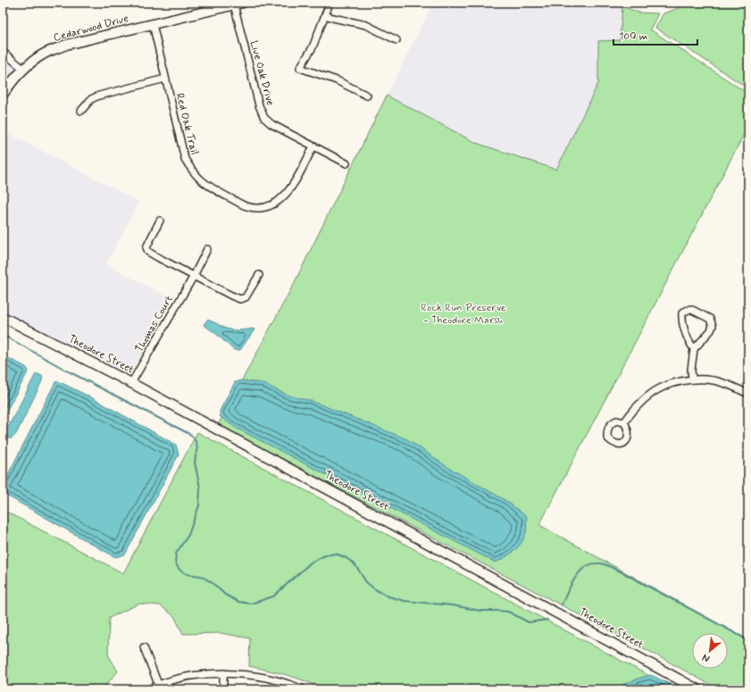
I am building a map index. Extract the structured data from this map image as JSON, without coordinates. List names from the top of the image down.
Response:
{
  "streets": {
    "street": [
      "Cedarwood Drive",
      "Live Oak Drive",
      "Red Oak Trail",
      "Thomas Court",
      "Theodore Street"
    ]
  },
  "crossings": [
    ["Cedarwood Drive", "Live Oak Drive"],
    ["Cedarwood Drive", "Red Oak Trail"],
    ["Live Oak Drive", "Red Oak Trail"],
    ["Thomas Court", "Theodore Street"]
  ],
  "parks": ["Rock Run Preserve - Theodore Marsh"],
  "scale_bar": "100 m",
  "north": "bottom left"
}
